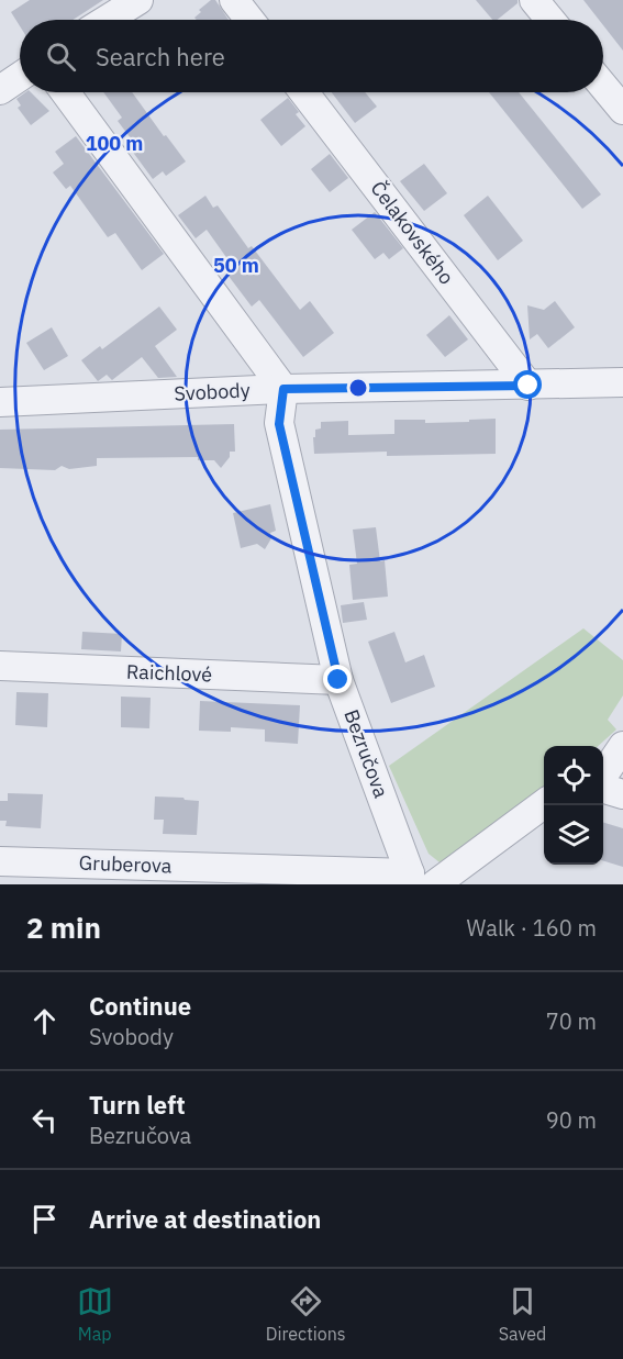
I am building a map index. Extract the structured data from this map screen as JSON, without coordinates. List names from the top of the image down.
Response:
{
  "streets": {
    "street": [
      "Čelakovského",
      "Svobody",
      "Raichlové",
      "Bezručova",
      "Gruberova"
    ]
  },
  "crossings": [
    ["Čelakovského", "Svobody"],
    ["Svobody", "Bezručova"],
    ["Raichlové", "Bezručova"],
    ["Bezručova", "Gruberova"]
  ],
  "page": {
    "search": "Search here",
    "heading": ["2 min", "Walk · 160 m"],
    "list": [
      ["Continue", "Svobody", "70 m"],
      ["Turn left", "Bezručova", "90 m"],
      "Arrive at destination"
    ],
    "nav": ["Map", "Directions", "Saved"]
  },
  "rings": ["100 m", "50 m"]
}
